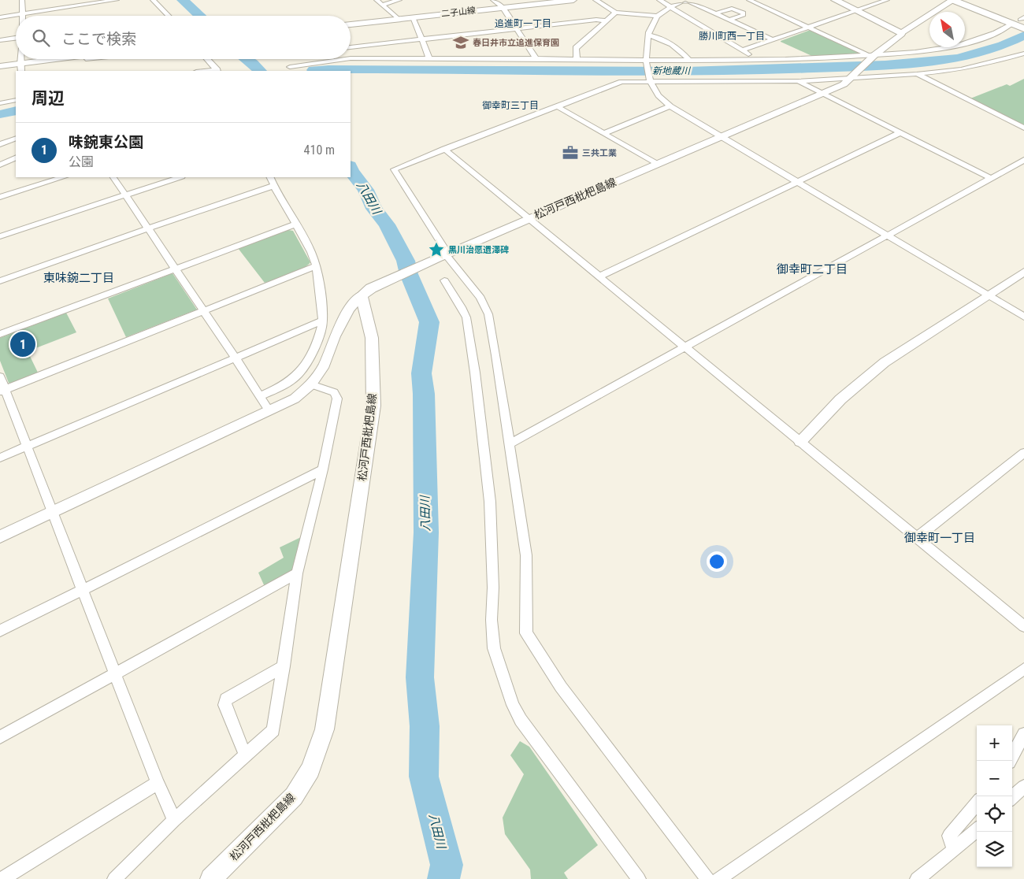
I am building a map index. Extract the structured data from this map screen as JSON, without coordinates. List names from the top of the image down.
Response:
{
  "streets": {
    "main road": ["松河戸西枇杷島線"],
    "street": ["二子山線"]
  },
  "districts": [
    "追進町一丁目",
    "勝川町西一丁目",
    "御幸町三丁目",
    "御幸町二丁目",
    "東味鋺二丁目",
    "御幸町一丁目"
  ],
  "water": ["新地蔵川", "八田川"],
  "places": {
    "school or university": ["春日井市立追進保育園"],
    "office": ["三共工業"],
    "place": ["黒川治愿遺澤碑"]
  },
  "north": "top left",
  "page": {
    "search": "ここで検索",
    "heading": "周辺",
    "list": [
      {
        "mark": "1",
        "name": "味鋺東公園",
        "note": "公園",
        "value": "410 m"
      }
    ],
    "pins": "1",
    "map_buttons": ["+", "−"]
  }
}
